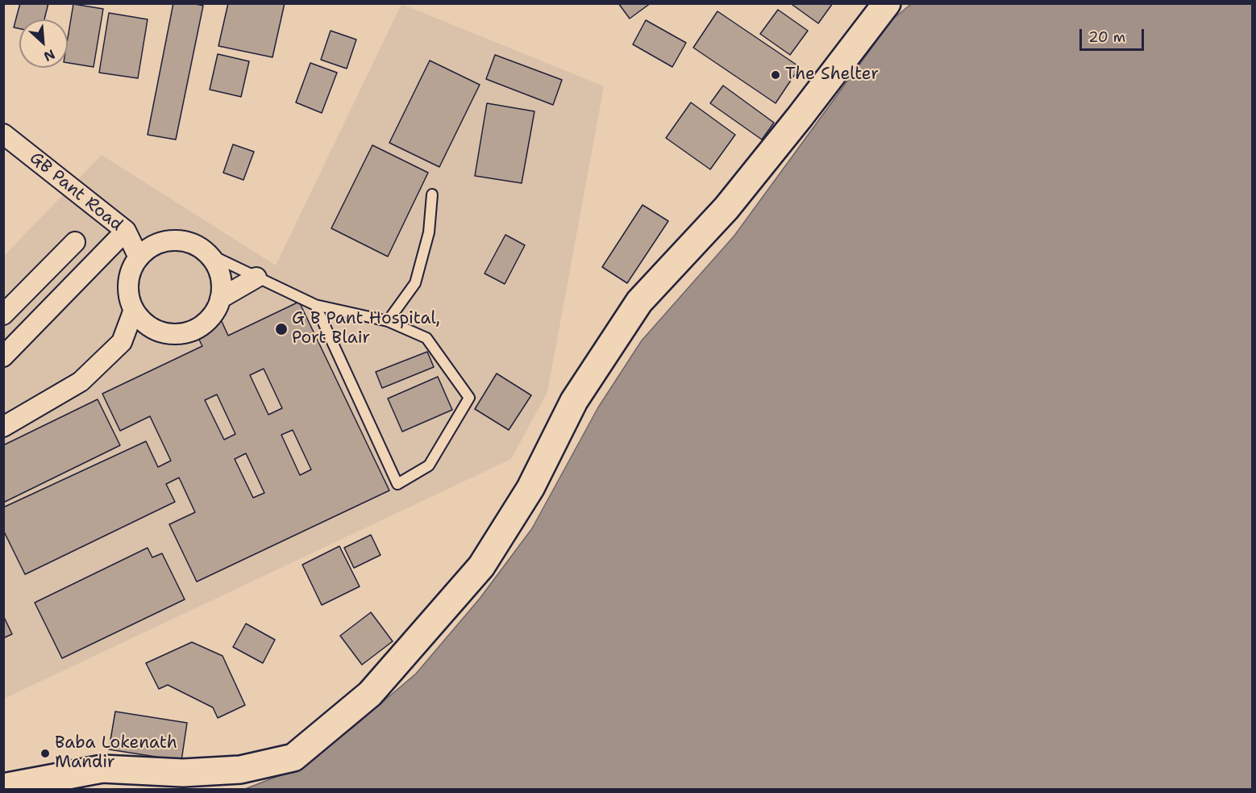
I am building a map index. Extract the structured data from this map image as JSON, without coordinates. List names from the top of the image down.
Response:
{
  "streets": {
    "street": ["GB Pant Road"]
  },
  "places": ["The Shelter", "G B Pant Hospital, Port Blair", "Baba Lokenath Mandir"],
  "scale_bar": "20 m",
  "north": "bottom right"
}
